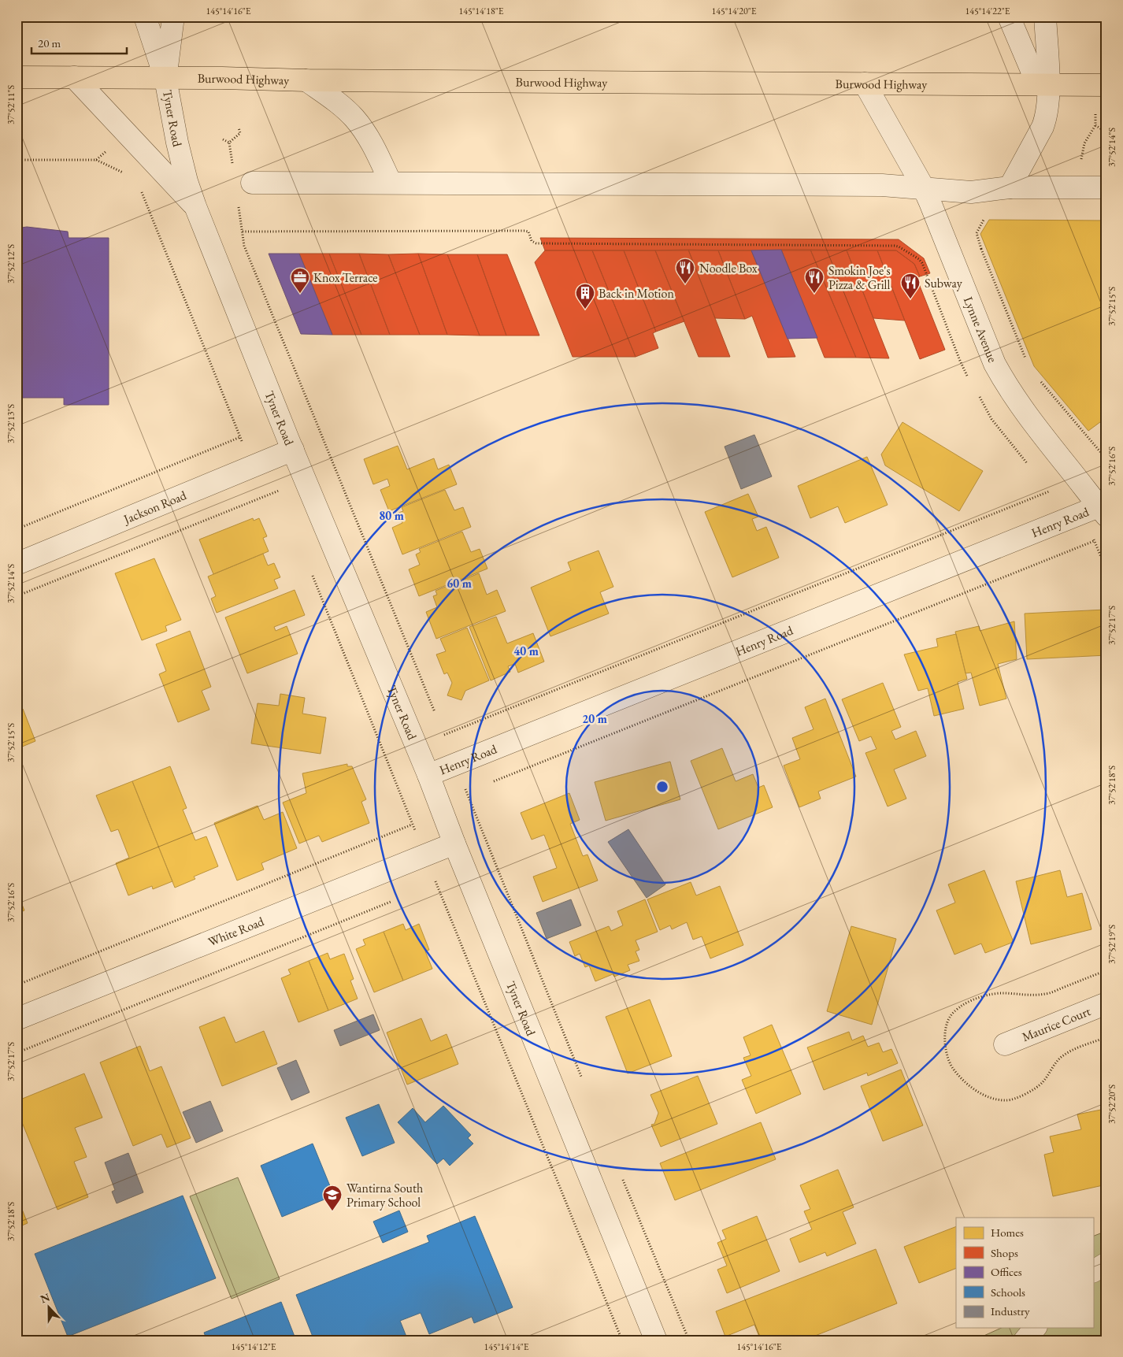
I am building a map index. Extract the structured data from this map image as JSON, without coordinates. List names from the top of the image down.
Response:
{
  "streets": {
    "highway": ["Burwood Highway"],
    "street": [
      "Tyner Road",
      "Lynne Avenue",
      "Jackson Road",
      "Henry Road",
      "White Road",
      "Maurice Court"
    ]
  },
  "crossings": [
    ["Burwood Highway", "Tyner Road"],
    ["Burwood Highway", "Lynne Avenue"],
    ["Tyner Road", "Jackson Road"],
    ["Tyner Road", "Henry Road"],
    ["Tyner Road", "White Road"],
    ["Lynne Avenue", "Henry Road"]
  ],
  "places": {
    "restaurant": ["Noodle Box", "Smokin Joe's Pizza & Grill", "Subway"],
    "office": ["Knox Terrace"],
    "building": ["Back in Motion"],
    "school or university": ["Wantirna South Primary School"]
  },
  "legend": [
    "Homes",
    "Shops",
    "Offices",
    "Schools",
    "Industry"
  ],
  "scale_bar": "20 m",
  "north": "top",
  "coordinates": [
    "145°14'16\"E",
    "145°14'18\"E",
    "145°14'20\"E",
    "145°14'22\"E",
    "37°52'11\"S",
    "37°52'14\"S",
    "37°52'12\"S",
    "37°52'15\"S",
    "37°52'13\"S",
    "37°52'16\"S",
    "37°52'17\"S",
    "37°52'18\"S",
    "37°52'19\"S",
    "37°52'20\"S",
    "145°14'12\"E",
    "145°14'14\"E"
  ],
  "rings": [
    "80 m",
    "60 m",
    "40 m",
    "20 m"
  ]
}
